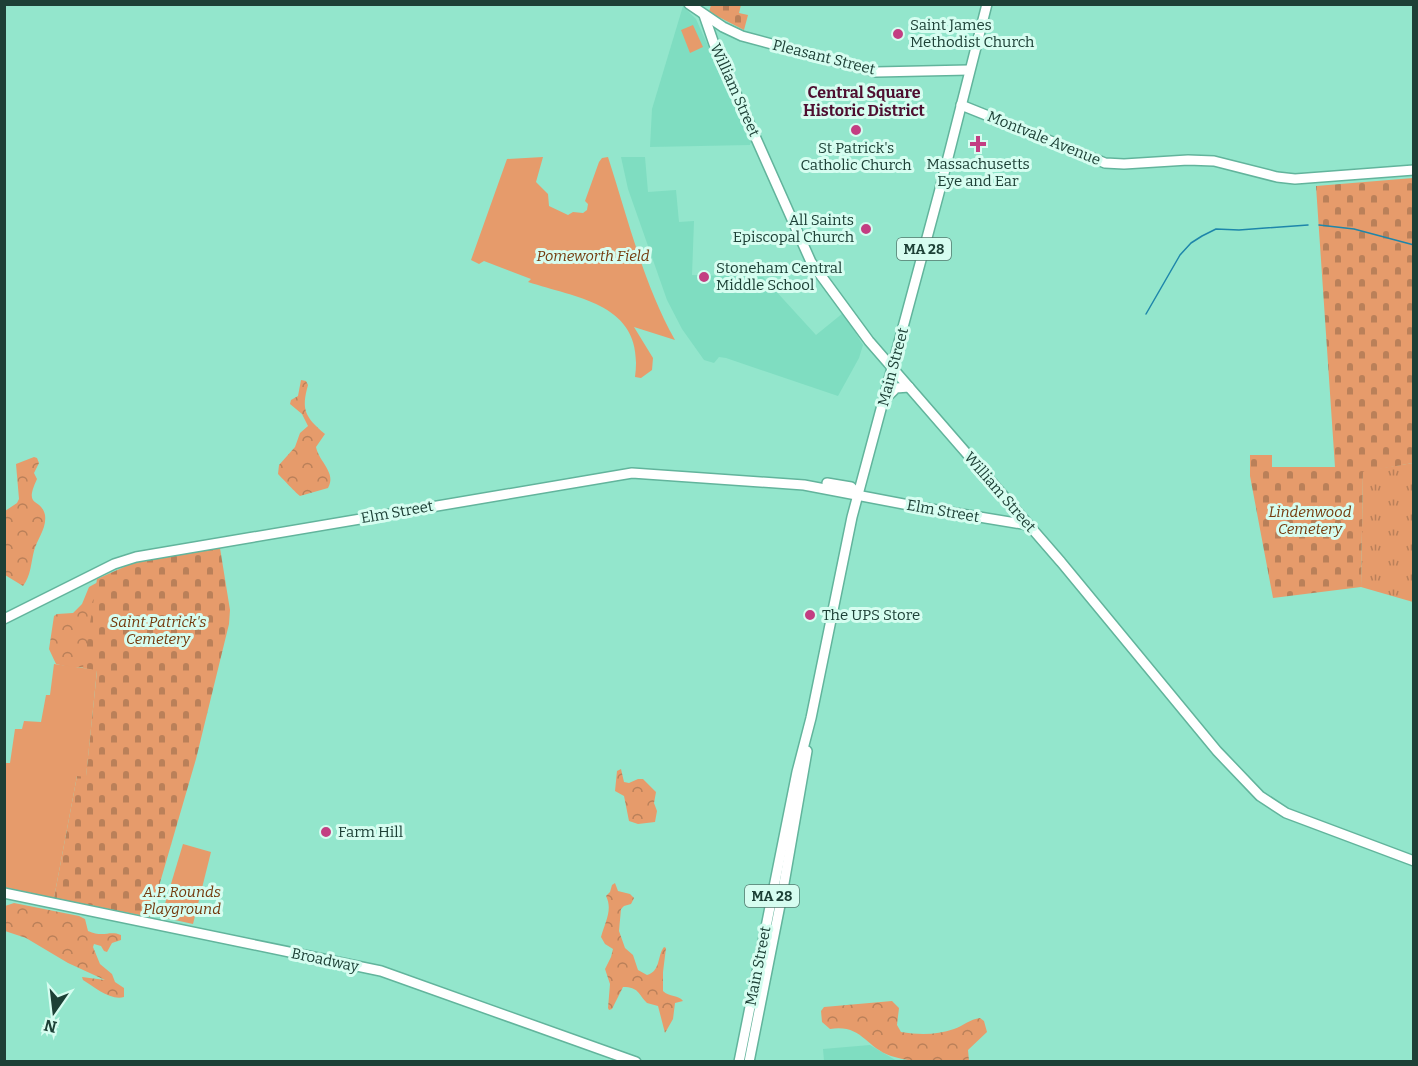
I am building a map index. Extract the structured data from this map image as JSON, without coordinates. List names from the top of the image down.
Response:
{
  "streets": {
    "main road": [
      "Pleasant Street",
      "William Street",
      "Montvale Avenue",
      "MA 28",
      "Main Street",
      "Elm Street",
      "Broadway"
    ]
  },
  "crossings": [
    ["Pleasant Street", "William Street"],
    ["Pleasant Street", "Main Street"],
    ["William Street", "Main Street"],
    ["William Street", "Elm Street"],
    ["Montvale Avenue", "Main Street"],
    ["Main Street", "Elm Street"]
  ],
  "districts": ["Central Square Historic District"],
  "parks": [
    "Pomeworth Field",
    "Lindenwood Cemetery",
    "Saint Patrick's Cemetery",
    "A.P. Rounds Playground"
  ],
  "places": {
    "other": [
      "Saint James Methodist Church",
      "St Patrick's Catholic Church",
      "All Saints Episcopal Church",
      "Stoneham Central Middle School",
      "The UPS Store",
      "Farm Hill"
    ],
    "health": ["Massachusetts Eye and Ear"]
  },
  "north": "bottom"
}
